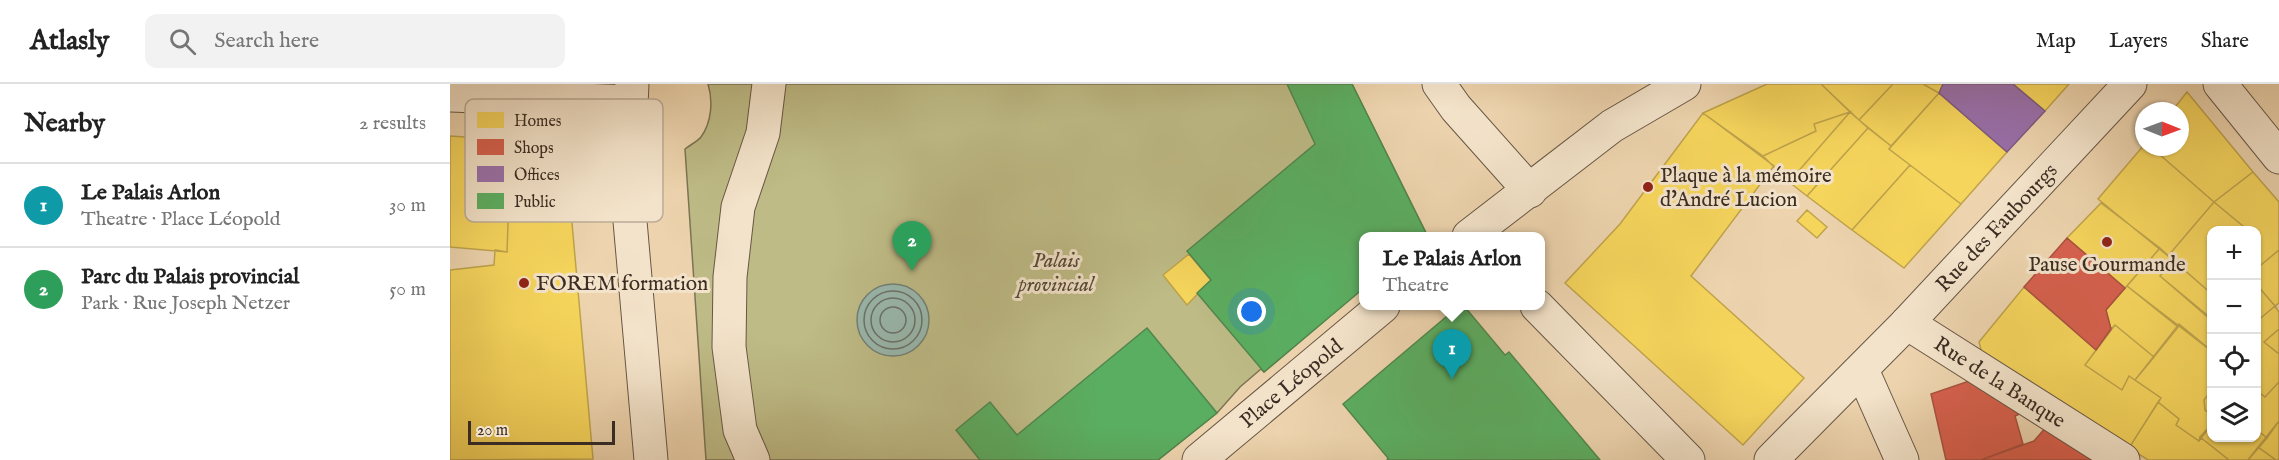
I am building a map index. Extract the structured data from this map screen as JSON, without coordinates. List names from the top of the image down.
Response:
{
  "streets": {
    "street": ["Rue des Faubourgs", "Place Léopold", "Rue de la Banque"]
  },
  "crossings": [
    ["Rue des Faubourgs", "Rue de la Banque"]
  ],
  "parks": ["Palais provincial"],
  "places": ["Plaque à la mémoire d'André Lucion", "Pause Gourmande", "FOREM formation"],
  "legend": [
    "Homes",
    "Shops",
    "Offices",
    "Public"
  ],
  "scale_bar": "20 m",
  "north": "right",
  "page": {
    "header": "Atlasly",
    "search": "Search here",
    "nav": ["Map", "Layers", "Share"],
    "heading": ["Nearby", "2 results"],
    "list": [
      {
        "mark": "1",
        "name": "Le Palais Arlon",
        "note": "Theatre · Place Léopold",
        "value": "30 m"
      },
      {
        "mark": "2",
        "name": "Parc du Palais provincial",
        "note": "Park · Rue Joseph Netzer",
        "value": "50 m"
      }
    ],
    "pins": ["2", "1"],
    "map_buttons": ["+", "−"],
    "popup": ["Le Palais Arlon", "Theatre"],
    "scale": "20 m"
  }
}
